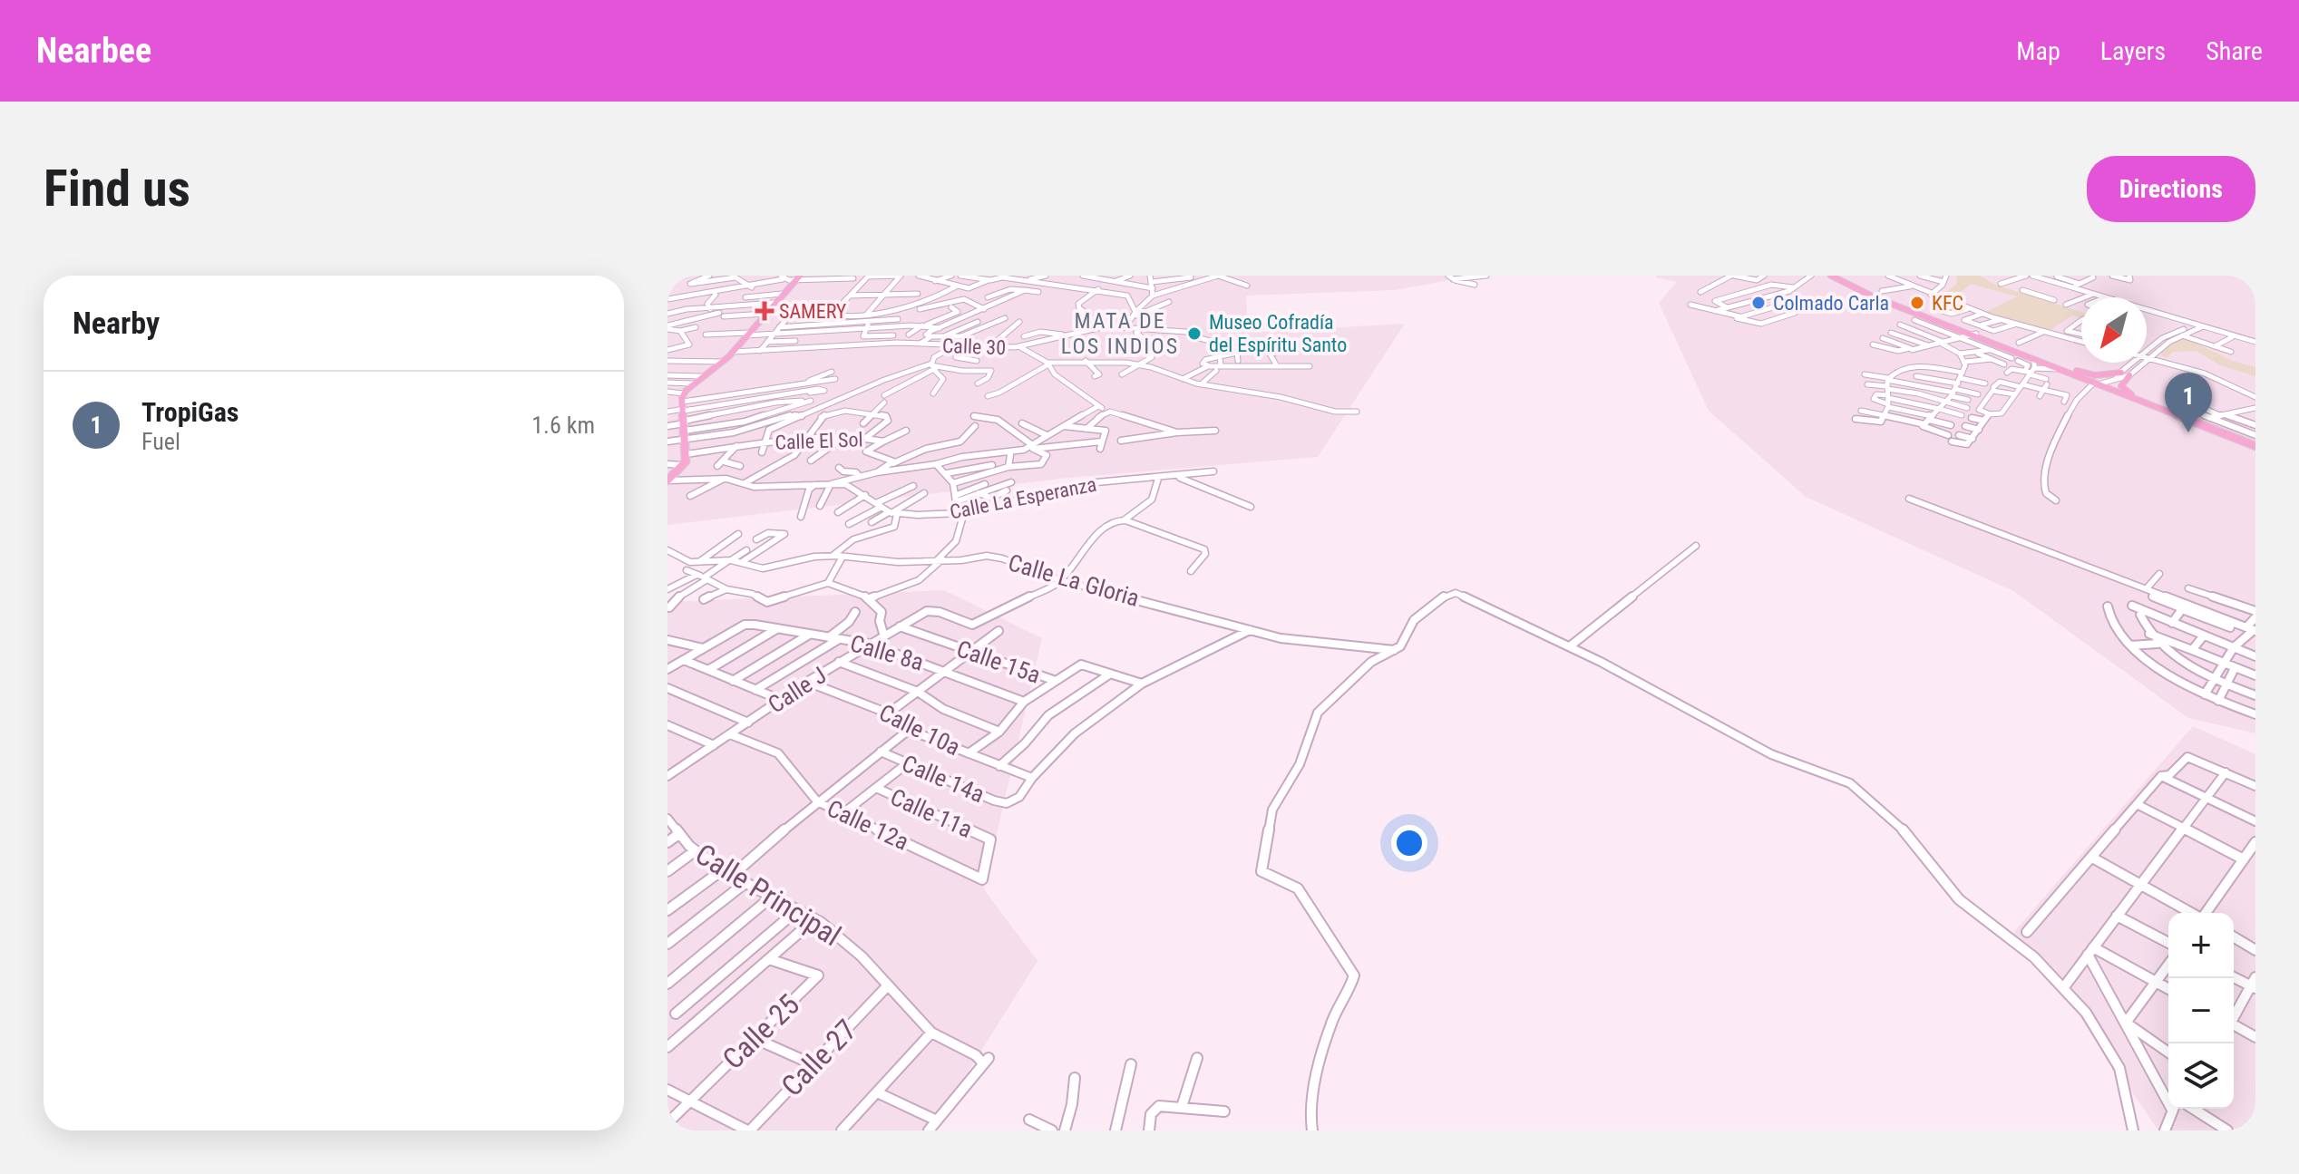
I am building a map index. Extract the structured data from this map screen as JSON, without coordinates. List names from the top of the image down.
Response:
{
  "streets": {
    "street": [
      "Calle 30",
      "Calle El Sol",
      "Calle La Esperanza",
      "Calle La Gloria",
      "Calle 8a",
      "Calle 15a",
      "Calle J",
      "Calle 10a",
      "Calle 14a",
      "Calle 11a",
      "Calle 12a",
      "Calle Principal",
      "Calle 25",
      "Calle 27"
    ]
  },
  "crossings": [
    ["Calle La Gloria", "Calle J"],
    ["Calle 8a", "Calle J"],
    ["Calle 15a", "Calle J"],
    ["Calle J", "Calle 10a"],
    ["Calle J", "Calle 12a"],
    ["Calle 10a", "Calle 14a"],
    ["Calle 11a", "Calle 12a"],
    ["Calle Principal", "Calle 27"]
  ],
  "districts": ["MATA DE LOS INDIOS"],
  "places": {
    "other": ["Colmado Carla", "KFC", "Museo Cofradía del Espíritu Santo"],
    "health": ["SAMERY"]
  },
  "north": "bottom left",
  "page": {
    "header": "Nearbee",
    "nav": ["Map", "Layers", "Share"],
    "buttons": "Directions",
    "title": "Find us",
    "heading": "Nearby",
    "list": [
      {
        "mark": "1",
        "name": "TropiGas",
        "note": "Fuel",
        "value": "1.6 km"
      }
    ],
    "pins": "1",
    "map_buttons": ["+", "−"]
  }
}
